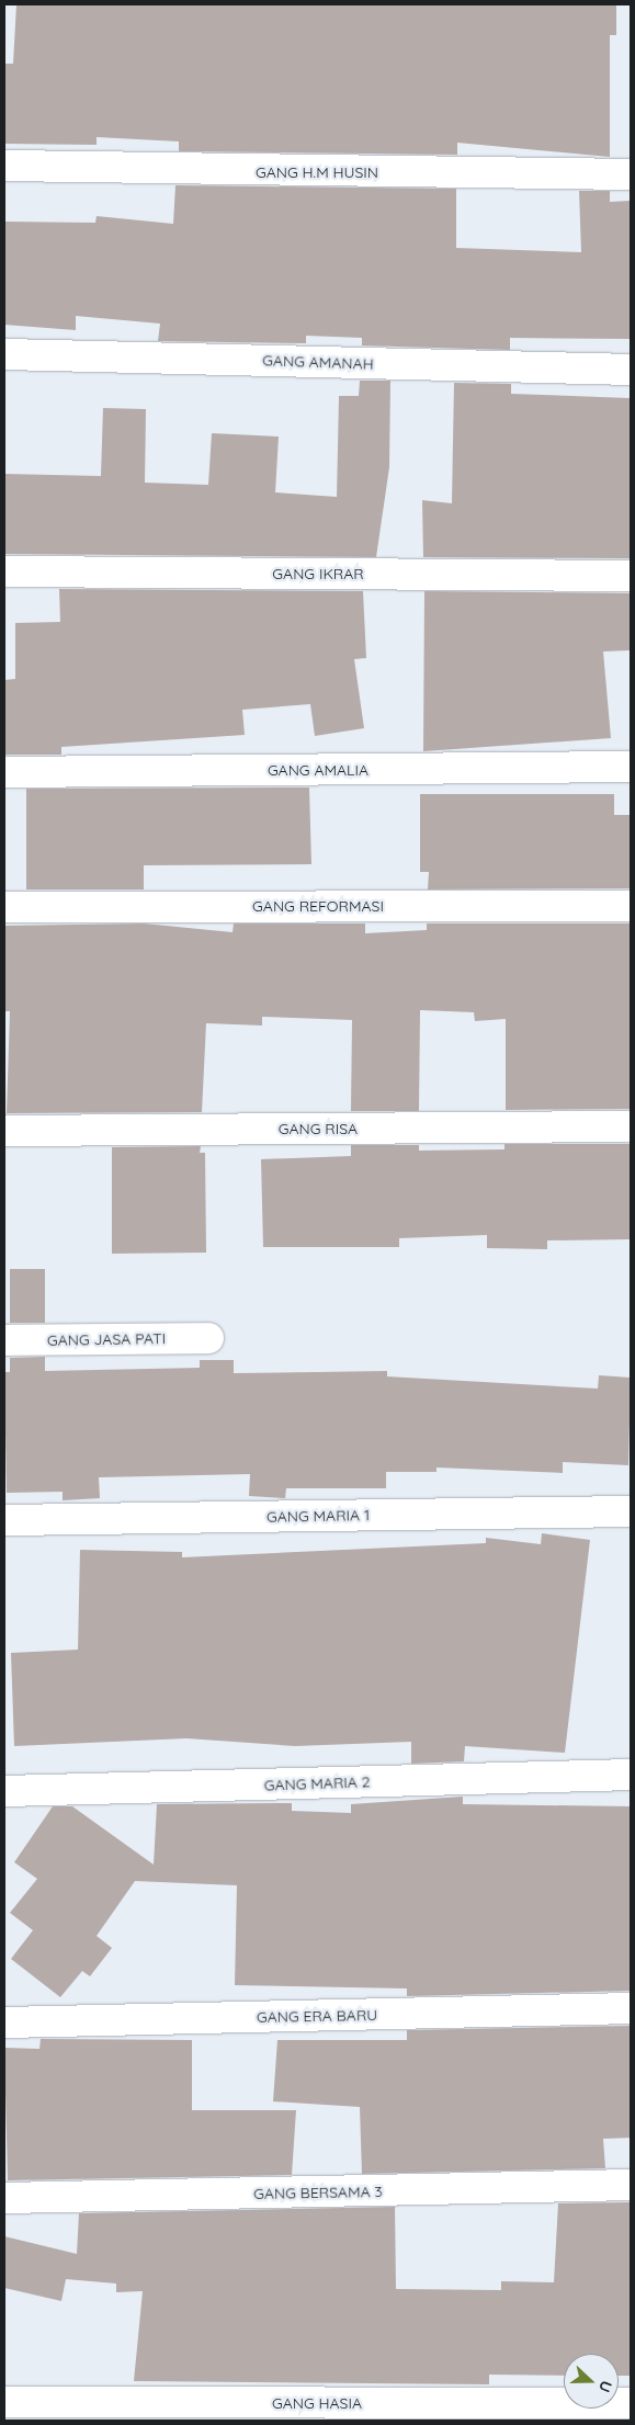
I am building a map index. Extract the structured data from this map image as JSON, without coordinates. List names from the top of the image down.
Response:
{
  "streets": {
    "street": [
      "GANG H.M HUSIN",
      "GANG AMANAH",
      "GANG IKRAR",
      "GANG AMALIA",
      "GANG REFORMASI",
      "GANG RISA",
      "GANG JASA PATI",
      "GANG MARIA 1",
      "GANG MARIA 2",
      "GANG ERA BARU",
      "GANG BERSAMA 3",
      "GANG HASIA"
    ]
  },
  "north": "right"
}
